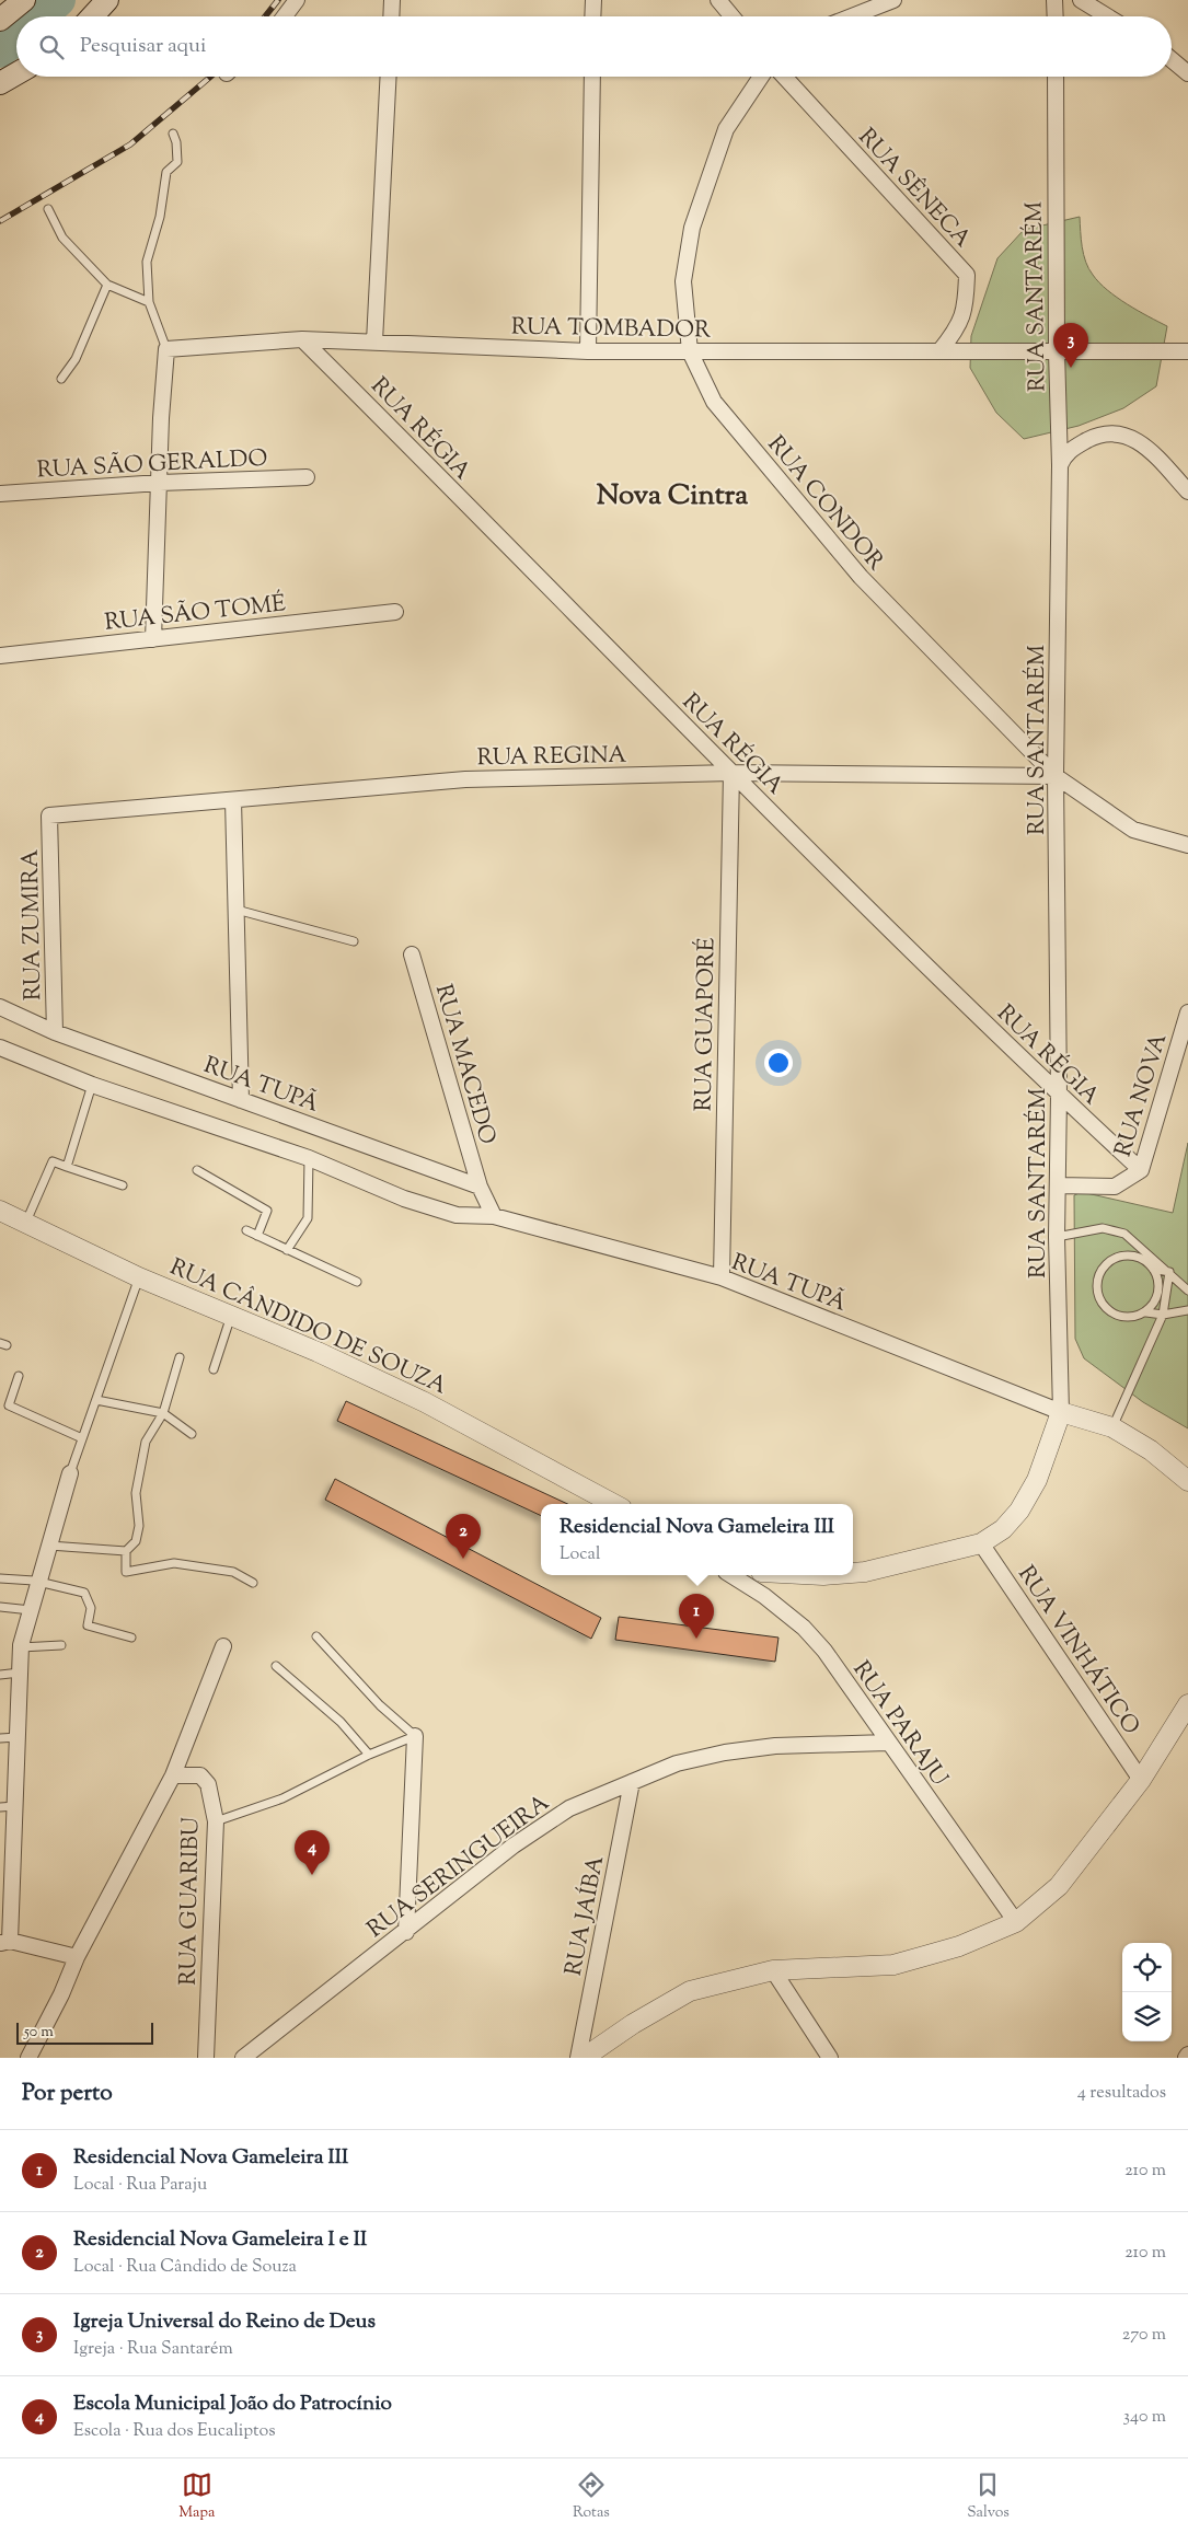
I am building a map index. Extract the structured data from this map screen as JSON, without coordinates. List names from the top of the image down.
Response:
{
  "streets": {
    "street": [
      "RUA SÊNECA",
      "RUA SANTARÉM",
      "RUA TOMBADOR",
      "RUA RÉGIA",
      "RUA SÃO GERALDO",
      "RUA CONDOR",
      "RUA SÃO TOMÉ",
      "RUA REGINA",
      "RUA ZUMIRA",
      "RUA GUAPORÉ",
      "RUA MACEDO",
      "RUA TUPÃ",
      "RUA NOVA",
      "RUA CÂNDIDO DE SOUZA",
      "RUA VINHÁTICO",
      "RUA PARAJU",
      "RUA SERINGUEIRA",
      "RUA GUARIBU",
      "RUA JAÍBA"
    ]
  },
  "crossings": [
    ["RUA SÊNECA", "RUA TOMBADOR"],
    ["RUA SANTARÉM", "RUA TOMBADOR"],
    ["RUA SANTARÉM", "RUA RÉGIA"],
    ["RUA SANTARÉM", "RUA CONDOR"],
    ["RUA SANTARÉM", "RUA REGINA"],
    ["RUA SANTARÉM", "RUA TUPÃ"],
    ["RUA SANTARÉM", "RUA NOVA"],
    ["RUA TOMBADOR", "RUA RÉGIA"],
    ["RUA TOMBADOR", "RUA CONDOR"],
    ["RUA RÉGIA", "RUA REGINA"],
    ["RUA RÉGIA", "RUA GUAPORÉ"],
    ["RUA RÉGIA", "RUA NOVA"],
    ["RUA CONDOR", "RUA REGINA"],
    ["RUA REGINA", "RUA ZUMIRA"],
    ["RUA REGINA", "RUA GUAPORÉ"],
    ["RUA ZUMIRA", "RUA TUPÃ"],
    ["RUA GUAPORÉ", "RUA TUPÃ"],
    ["RUA MACEDO", "RUA TUPÃ"],
    ["RUA PARAJU", "RUA SERINGUEIRA"],
    ["RUA SERINGUEIRA", "RUA JAÍBA"]
  ],
  "districts": ["Nova Cintra"],
  "scale_bar": "50 m",
  "page": {
    "search": "Pesquisar aqui",
    "pins": [
      "3",
      "2",
      "1",
      "4"
    ],
    "popup": ["Residencial Nova Gameleira III", "Local"],
    "scale": "50 m",
    "heading": ["Por perto", "4 resultados"],
    "list": [
      {
        "mark": "1",
        "name": "Residencial Nova Gameleira III",
        "note": "Local · Rua Paraju",
        "value": "210 m"
      },
      {
        "mark": "2",
        "name": "Residencial Nova Gameleira I e II",
        "note": "Local · Rua Cândido de Souza",
        "value": "210 m"
      },
      {
        "mark": "3",
        "name": "Igreja Universal do Reino de Deus",
        "note": "Igreja · Rua Santarém",
        "value": "270 m"
      },
      {
        "mark": "4",
        "name": "Escola Municipal João do Patrocínio",
        "note": "Escola · Rua dos Eucaliptos",
        "value": "340 m"
      }
    ],
    "nav": ["Mapa", "Rotas", "Salvos"]
  }
}
